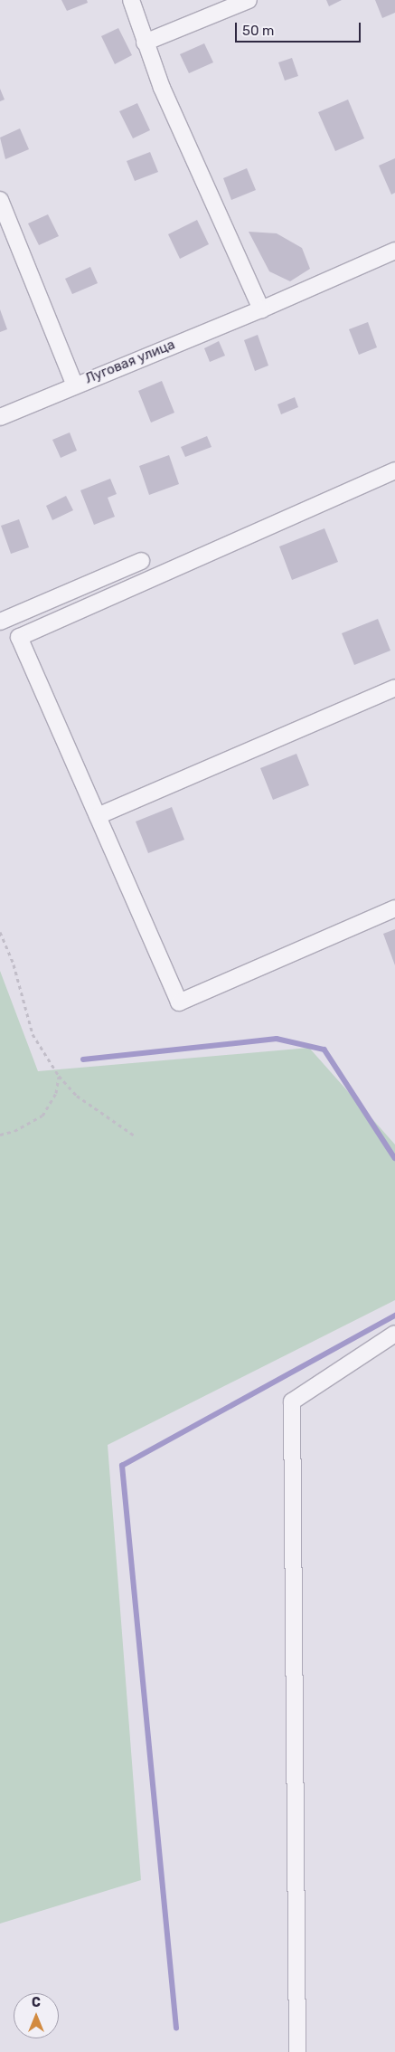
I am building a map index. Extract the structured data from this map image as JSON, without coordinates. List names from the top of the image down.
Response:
{
  "streets": {
    "street": ["Луговая улица"]
  },
  "scale_bar": "50 m",
  "north": "top"
}
